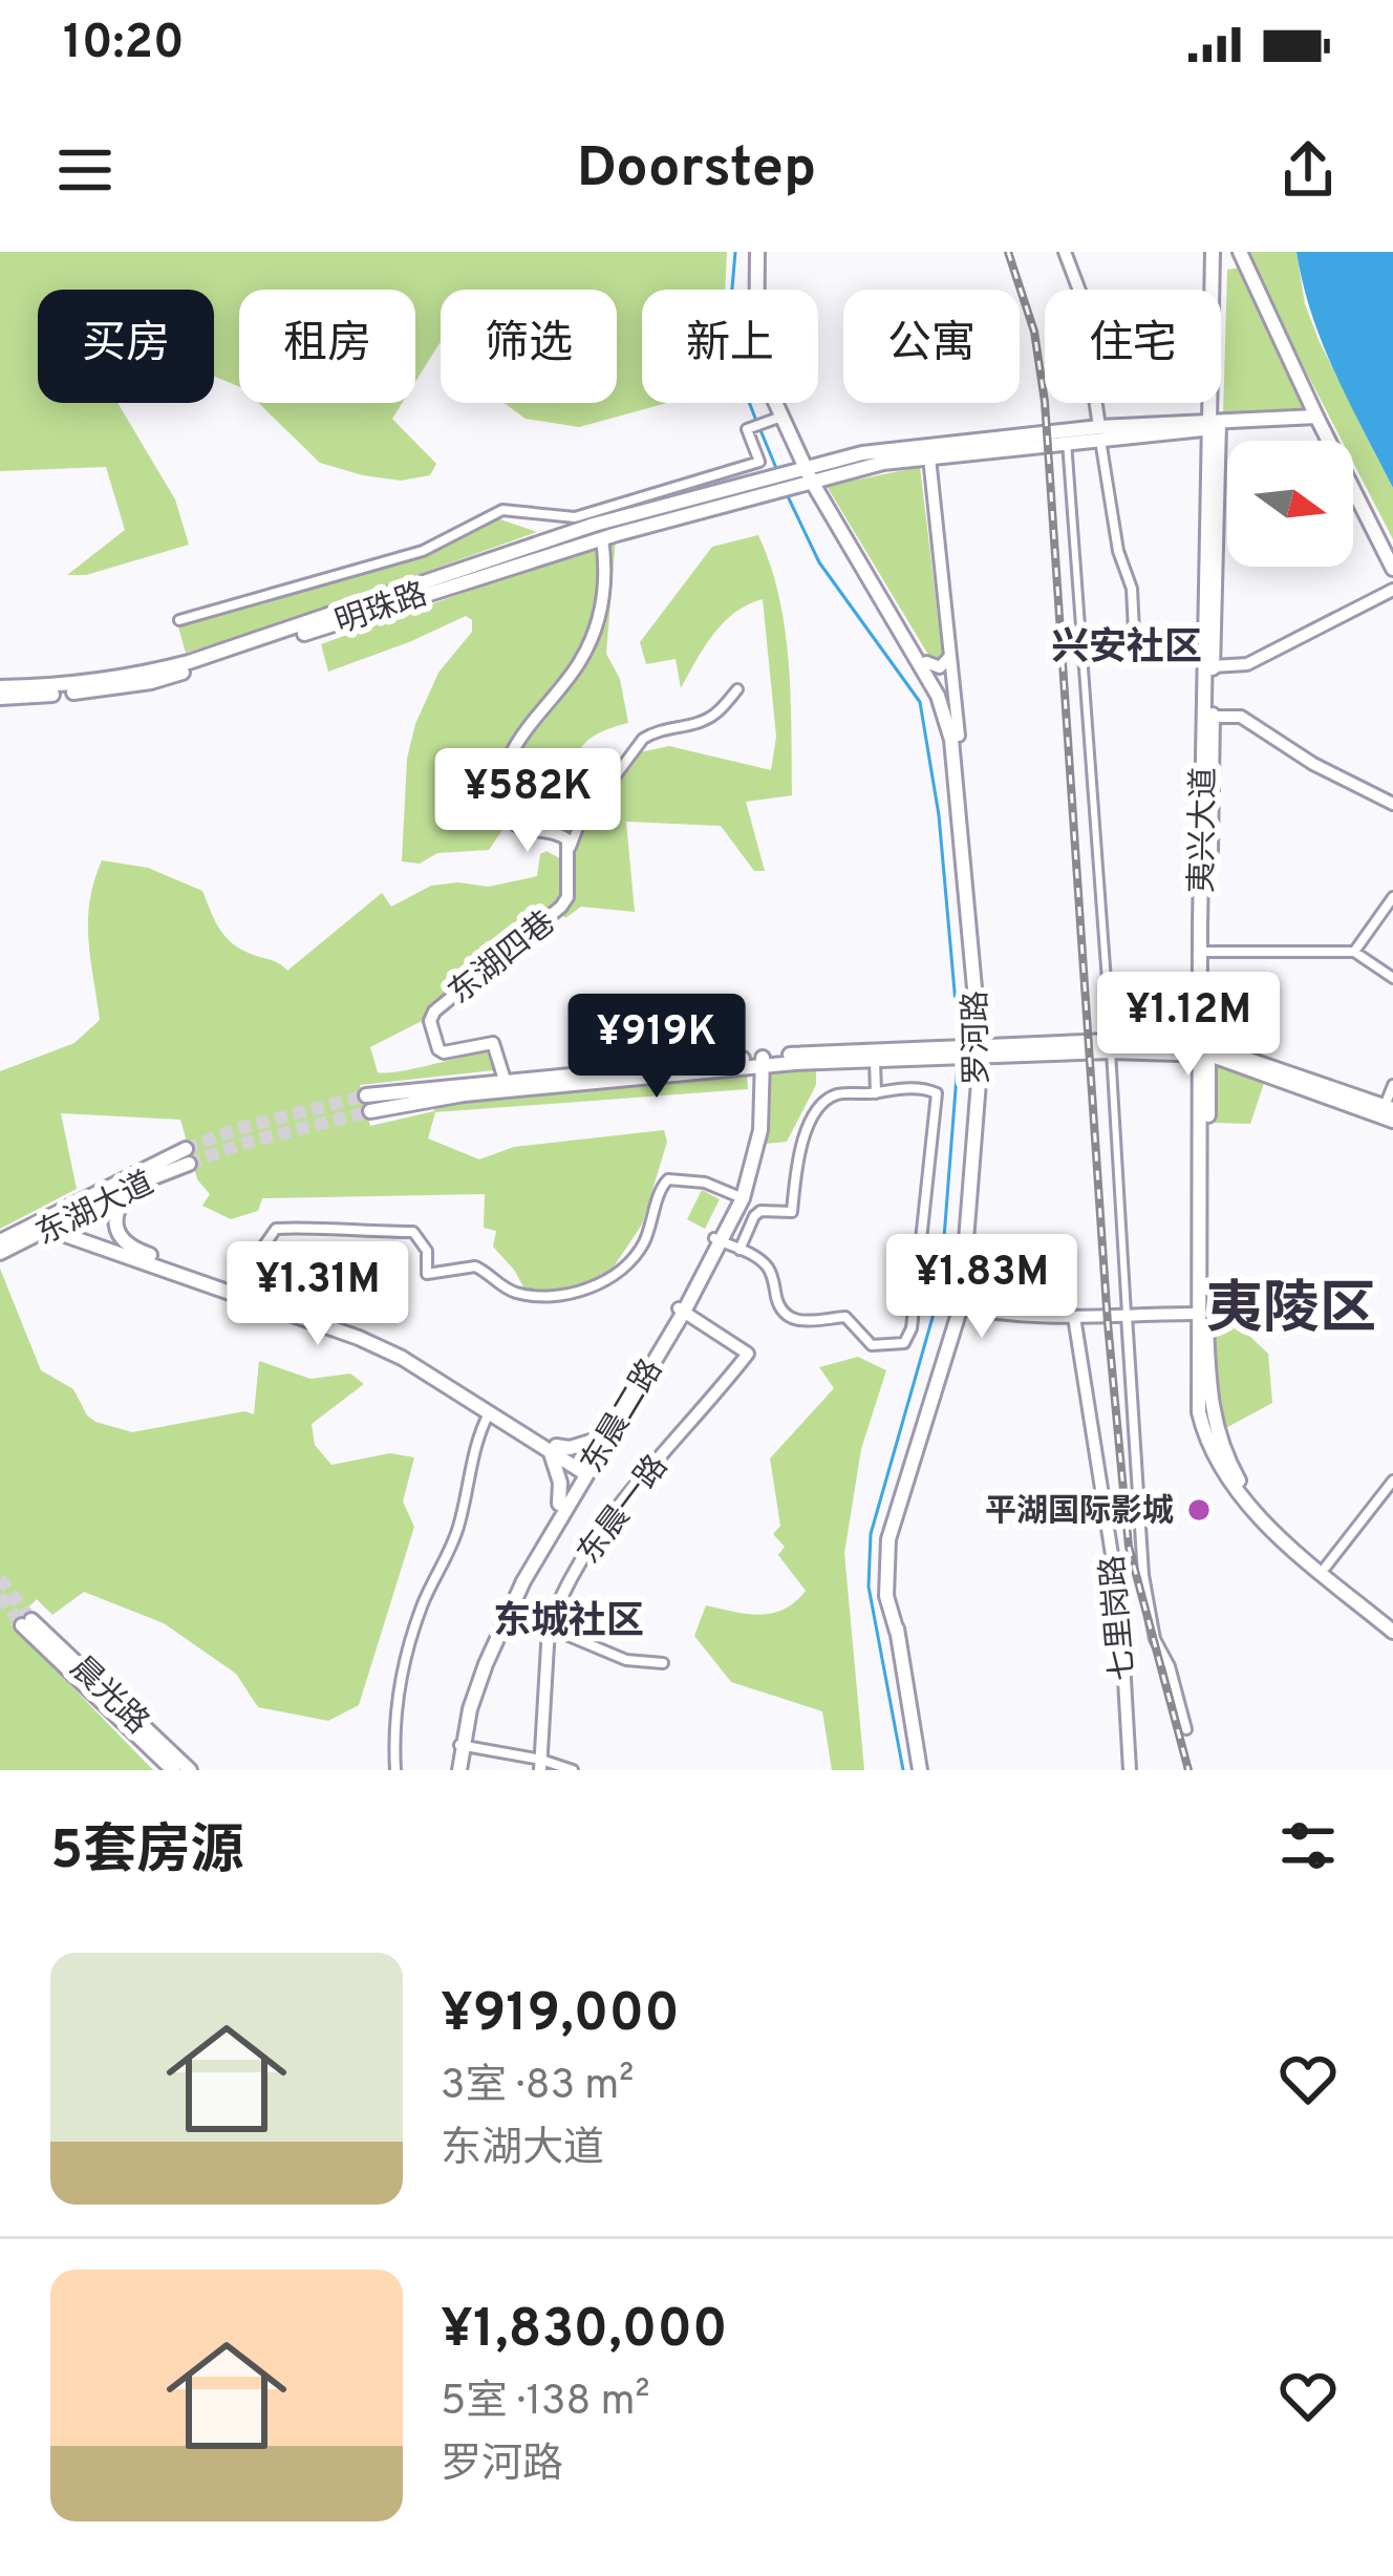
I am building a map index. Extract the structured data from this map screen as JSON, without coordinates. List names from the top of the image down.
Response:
{
  "streets": {
    "main road": [
      "明珠路",
      "夷兴大道",
      "罗河路",
      "东湖大道",
      "东晨二路",
      "晨光路"
    ],
    "street": ["东湖四巷", "东晨一路", "七里岗路"]
  },
  "crossings": [
    ["东晨二路", "东晨一路"]
  ],
  "districts": ["兴安社区", "夷陵区", "东城社区"],
  "places": ["平湖国际影城"],
  "north": "right",
  "page": {
    "status": "10:20",
    "header": "Doorstep",
    "chip": [
      "买房",
      "租房",
      "筛选",
      "新上",
      "公寓",
      "住宅"
    ],
    "price": [
      "¥582K",
      "¥1.12M",
      "¥919K",
      "¥1.83M",
      "¥1.31M"
    ],
    "heading": "5套房源",
    "list": [
      {
        "name": "¥919,000",
        "note": "3室 · 83 m² · 东湖大道"
      },
      {
        "name": "¥1,830,000",
        "note": "5室 · 138 m² · 罗河路"
      }
    ]
  }
}
